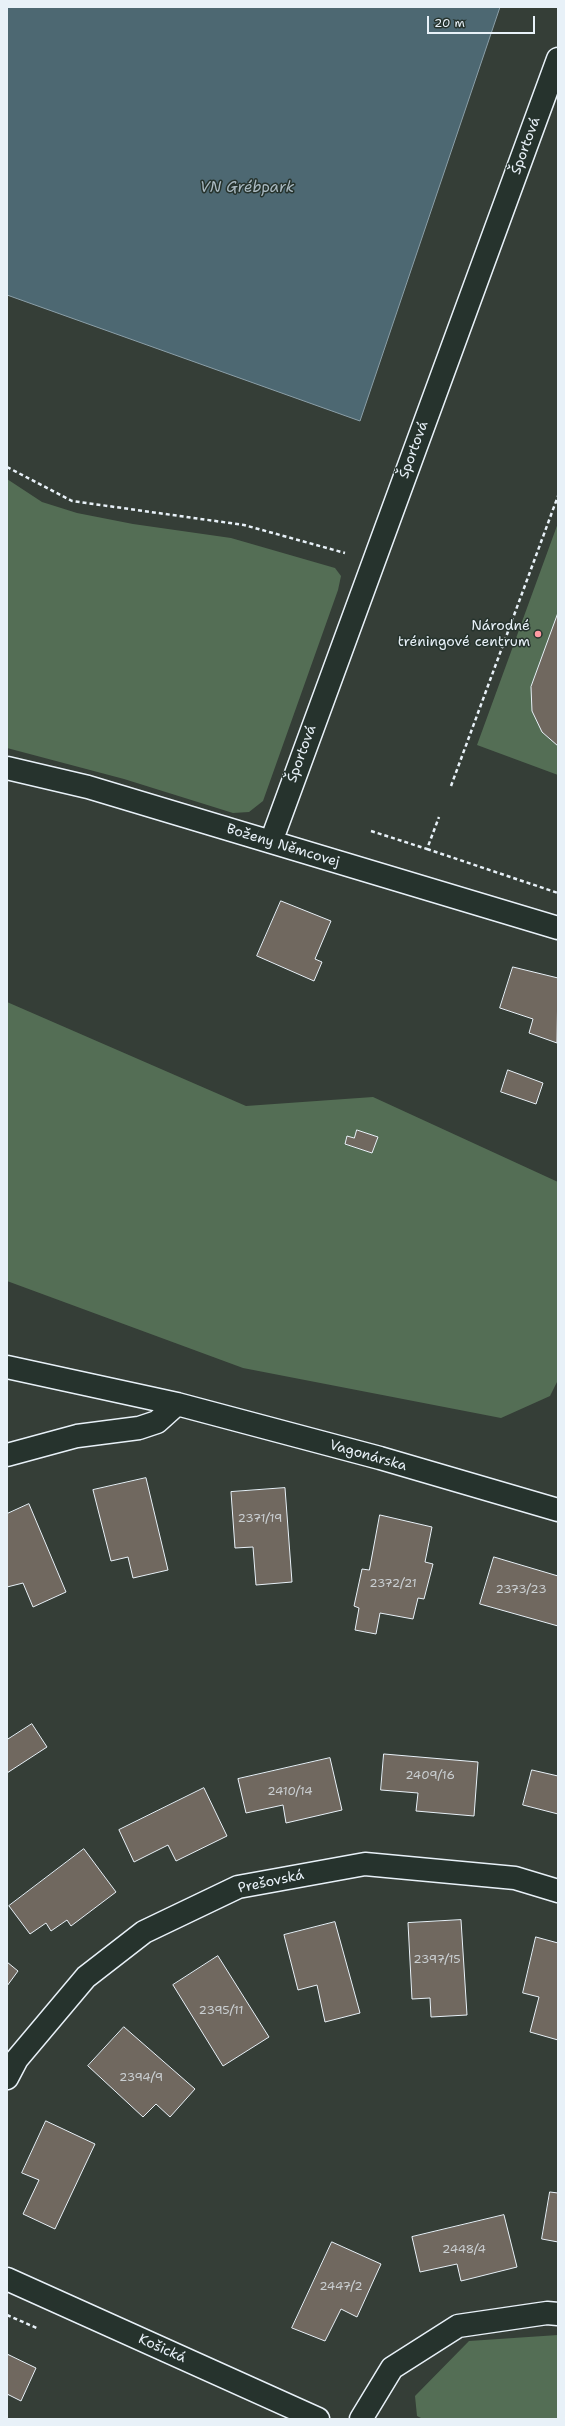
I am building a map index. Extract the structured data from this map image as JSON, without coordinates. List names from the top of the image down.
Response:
{
  "streets": {
    "street": [
      "Športová",
      "Boženy Němcovej",
      "Vagonárska",
      "Prešovská",
      "Košická"
    ]
  },
  "crossings": [
    ["Športová", "Boženy Němcovej"]
  ],
  "water": ["VN Grébpark"],
  "places": ["Národné tréningové centrum"],
  "house_numbers": [
    "2371/19",
    "2372/21",
    "2373/23",
    "2409/16",
    "2410/14",
    "2397/15",
    "2395/11",
    "2394/9",
    "2448/4",
    "2447/2"
  ],
  "scale_bar": "20 m"
}
